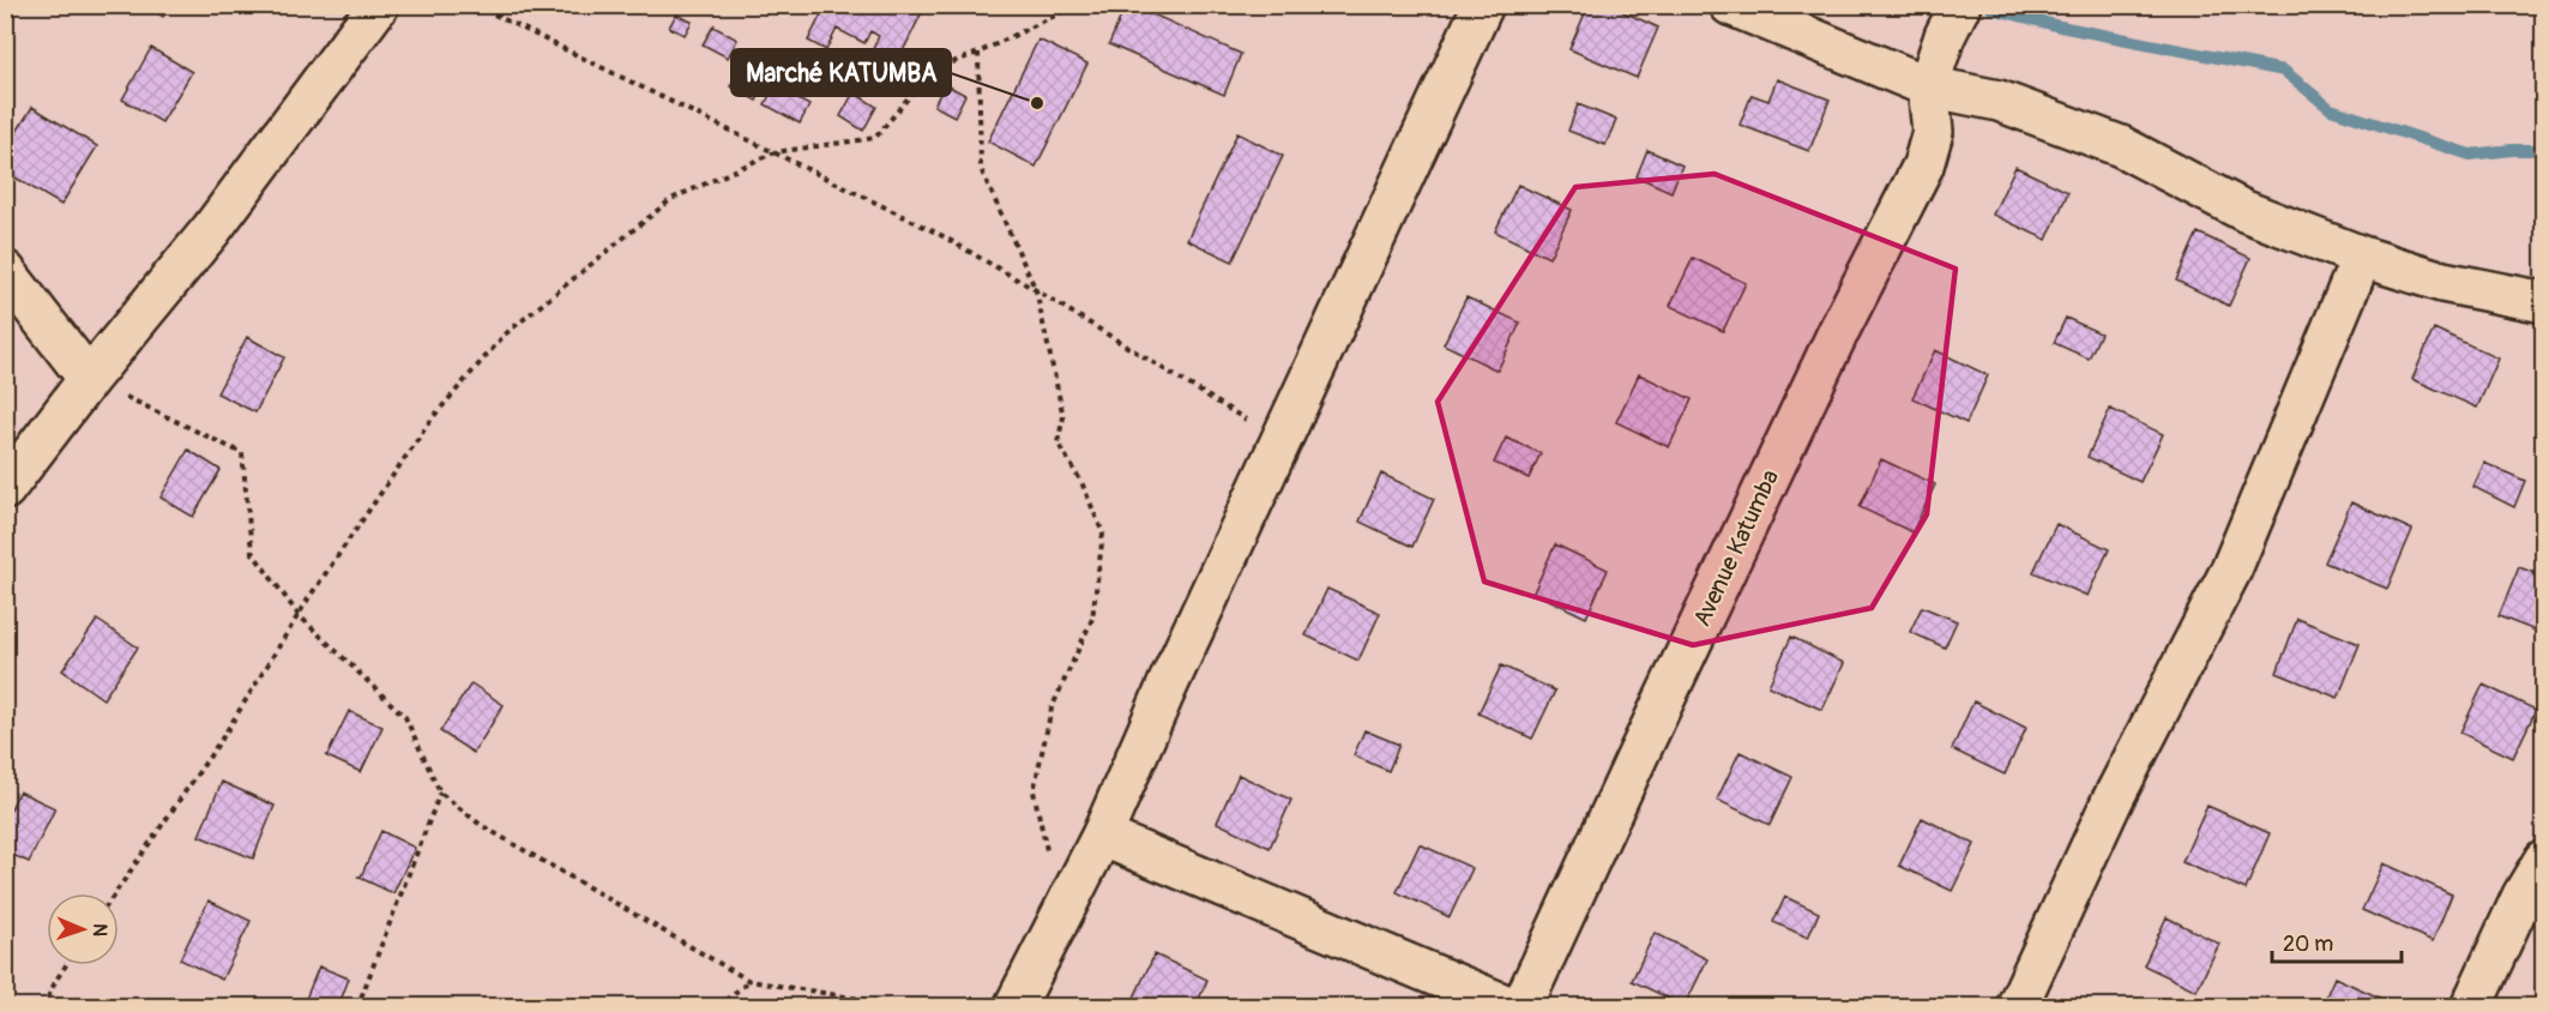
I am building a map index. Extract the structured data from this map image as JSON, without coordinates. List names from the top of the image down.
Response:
{
  "streets": {
    "street": ["Avenue Katumba"]
  },
  "places": ["Marché KATUMBA"],
  "scale_bar": "20 m",
  "north": "right"
}
